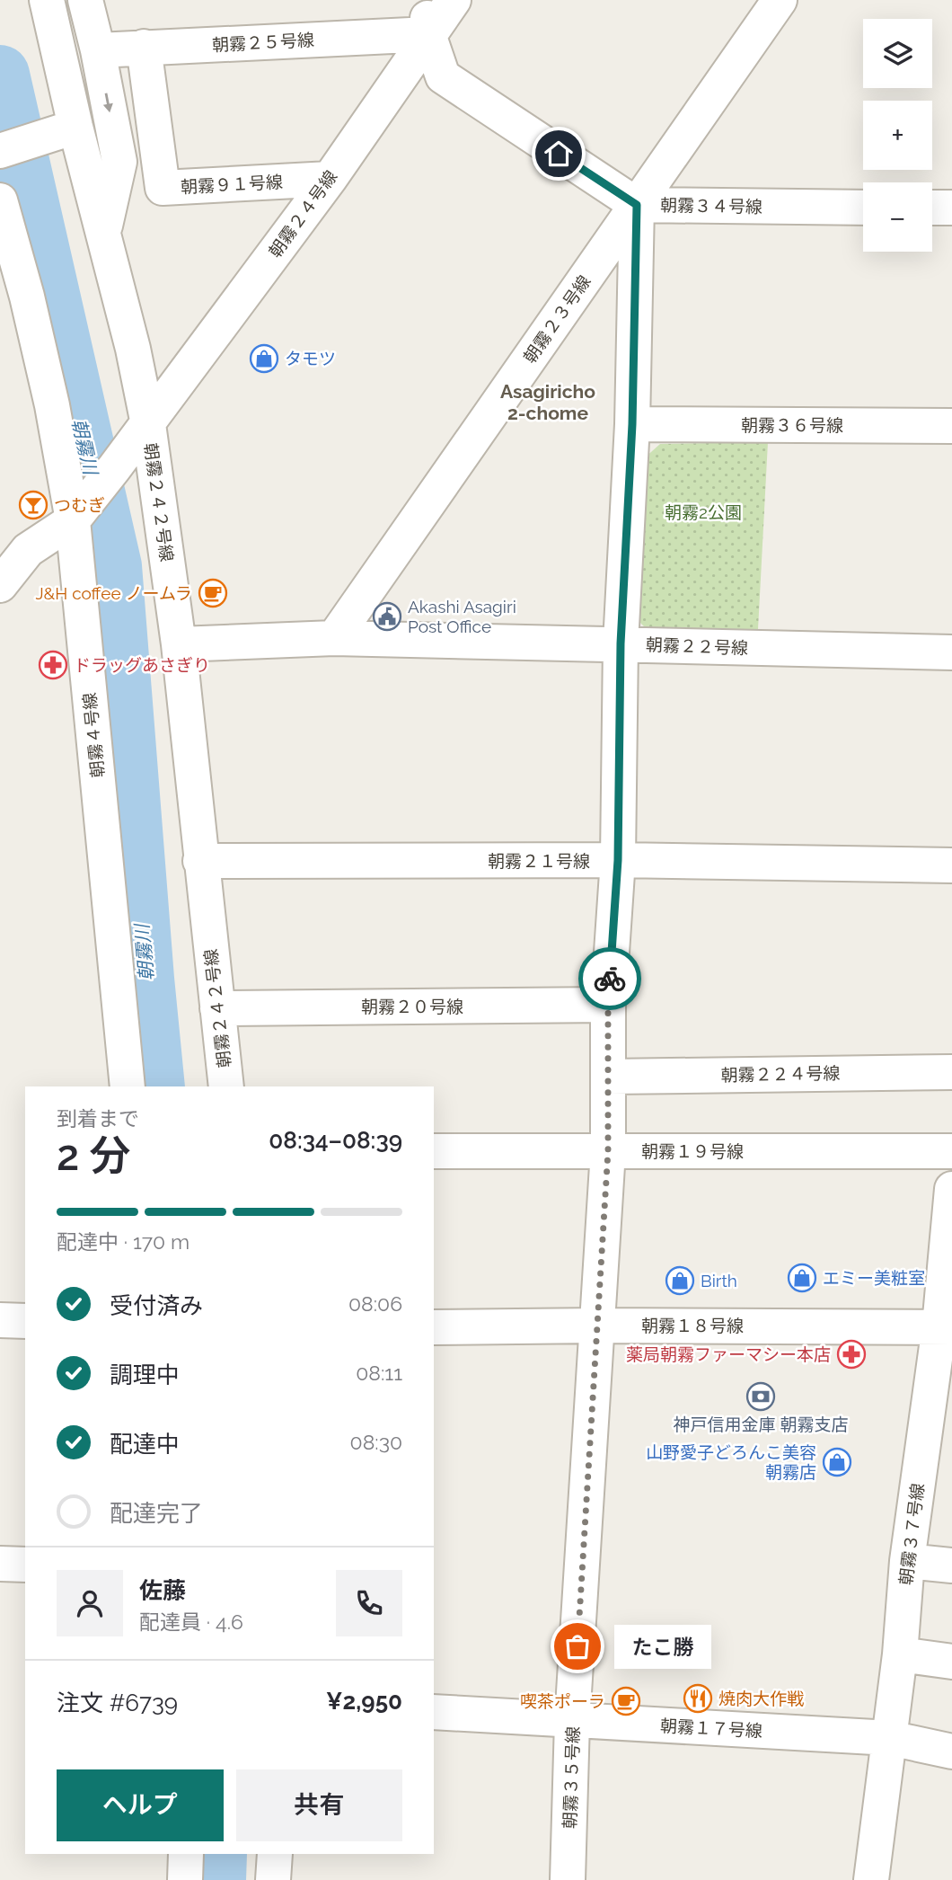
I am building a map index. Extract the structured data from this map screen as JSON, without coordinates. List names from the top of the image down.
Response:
{
  "streets": {
    "street": [
      "朝霧２５号線",
      "朝霧９１号線",
      "朝霧３４号線",
      "朝霧２４号線",
      "朝霧２３号線",
      "朝霧３６号線",
      "朝霧２４２号線",
      "朝霧２２号線",
      "朝霧４号線",
      "朝霧２１号線",
      "朝霧２０号線",
      "朝霧２２４号線",
      "朝霧１９号線",
      "朝霧１８号線",
      "朝霧３７号線",
      "朝霧１７号線",
      "朝霧３５号線"
    ]
  },
  "crossings": [
    ["朝霧２５号線", "朝霧９１号線"],
    ["朝霧２５号線", "朝霧３４号線"],
    ["朝霧２５号線", "朝霧２４号線"],
    ["朝霧９１号線", "朝霧２４号線"],
    ["朝霧３４号線", "朝霧２４号線"],
    ["朝霧３４号線", "朝霧２３号線"],
    ["朝霧３４号線", "朝霧３５号線"],
    ["朝霧２４号線", "朝霧２４２号線"],
    ["朝霧２４号線", "朝霧４号線"],
    ["朝霧２３号線", "朝霧２２号線"],
    ["朝霧２３号線", "朝霧３５号線"],
    ["朝霧３６号線", "朝霧３５号線"],
    ["朝霧２４２号線", "朝霧２２号線"],
    ["朝霧２４２号線", "朝霧２１号線"],
    ["朝霧２４２号線", "朝霧２０号線"],
    ["朝霧２２号線", "朝霧３５号線"],
    ["朝霧２１号線", "朝霧３５号線"],
    ["朝霧２０号線", "朝霧３５号線"],
    ["朝霧２２４号線", "朝霧３５号線"],
    ["朝霧１９号線", "朝霧３５号線"],
    ["朝霧１８号線", "朝霧３７号線"],
    ["朝霧１８号線", "朝霧３５号線"],
    ["朝霧３７号線", "朝霧１７号線"],
    ["朝霧１７号線", "朝霧３５号線"]
  ],
  "districts": ["Asagiricho 2-chome"],
  "water": ["朝霧川"],
  "parks": ["朝霧2公園"],
  "places": {
    "shop": [
      "タモツ",
      "エミー美粧室",
      "Birth",
      "山野愛子どろんこ美容 朝霧店"
    ],
    "bar": ["つむぎ"],
    "cafe": ["J&H coffee ノームラ", "喫茶ポーラ"],
    "public building": ["Akashi Asagiri Post Office"],
    "pharmacy": ["ドラッグあさぎり", "薬局朝霧ファーマシー本店"],
    "bank": ["神戸信用金庫 朝霧支店"],
    "other": ["たこ勝"],
    "restaurant": ["焼肉大作戦"]
  },
  "page": {
    "map_buttons": ["+", "−"],
    "heading": ["2 分", "到着まで", "08:34–08:39"],
    "panel": [
      "佐藤",
      "配達員 · 4.6",
      "注文 #6739",
      "¥2,950"
    ],
    "bar": "配達中 · 170 m",
    "list": [
      ["受付済み", "08:06"],
      ["調理中", "08:11"],
      ["配達中", "08:30"],
      "配達完了"
    ],
    "bubble": "たこ勝",
    "buttons": ["ヘルプ", "共有"]
  }
}
